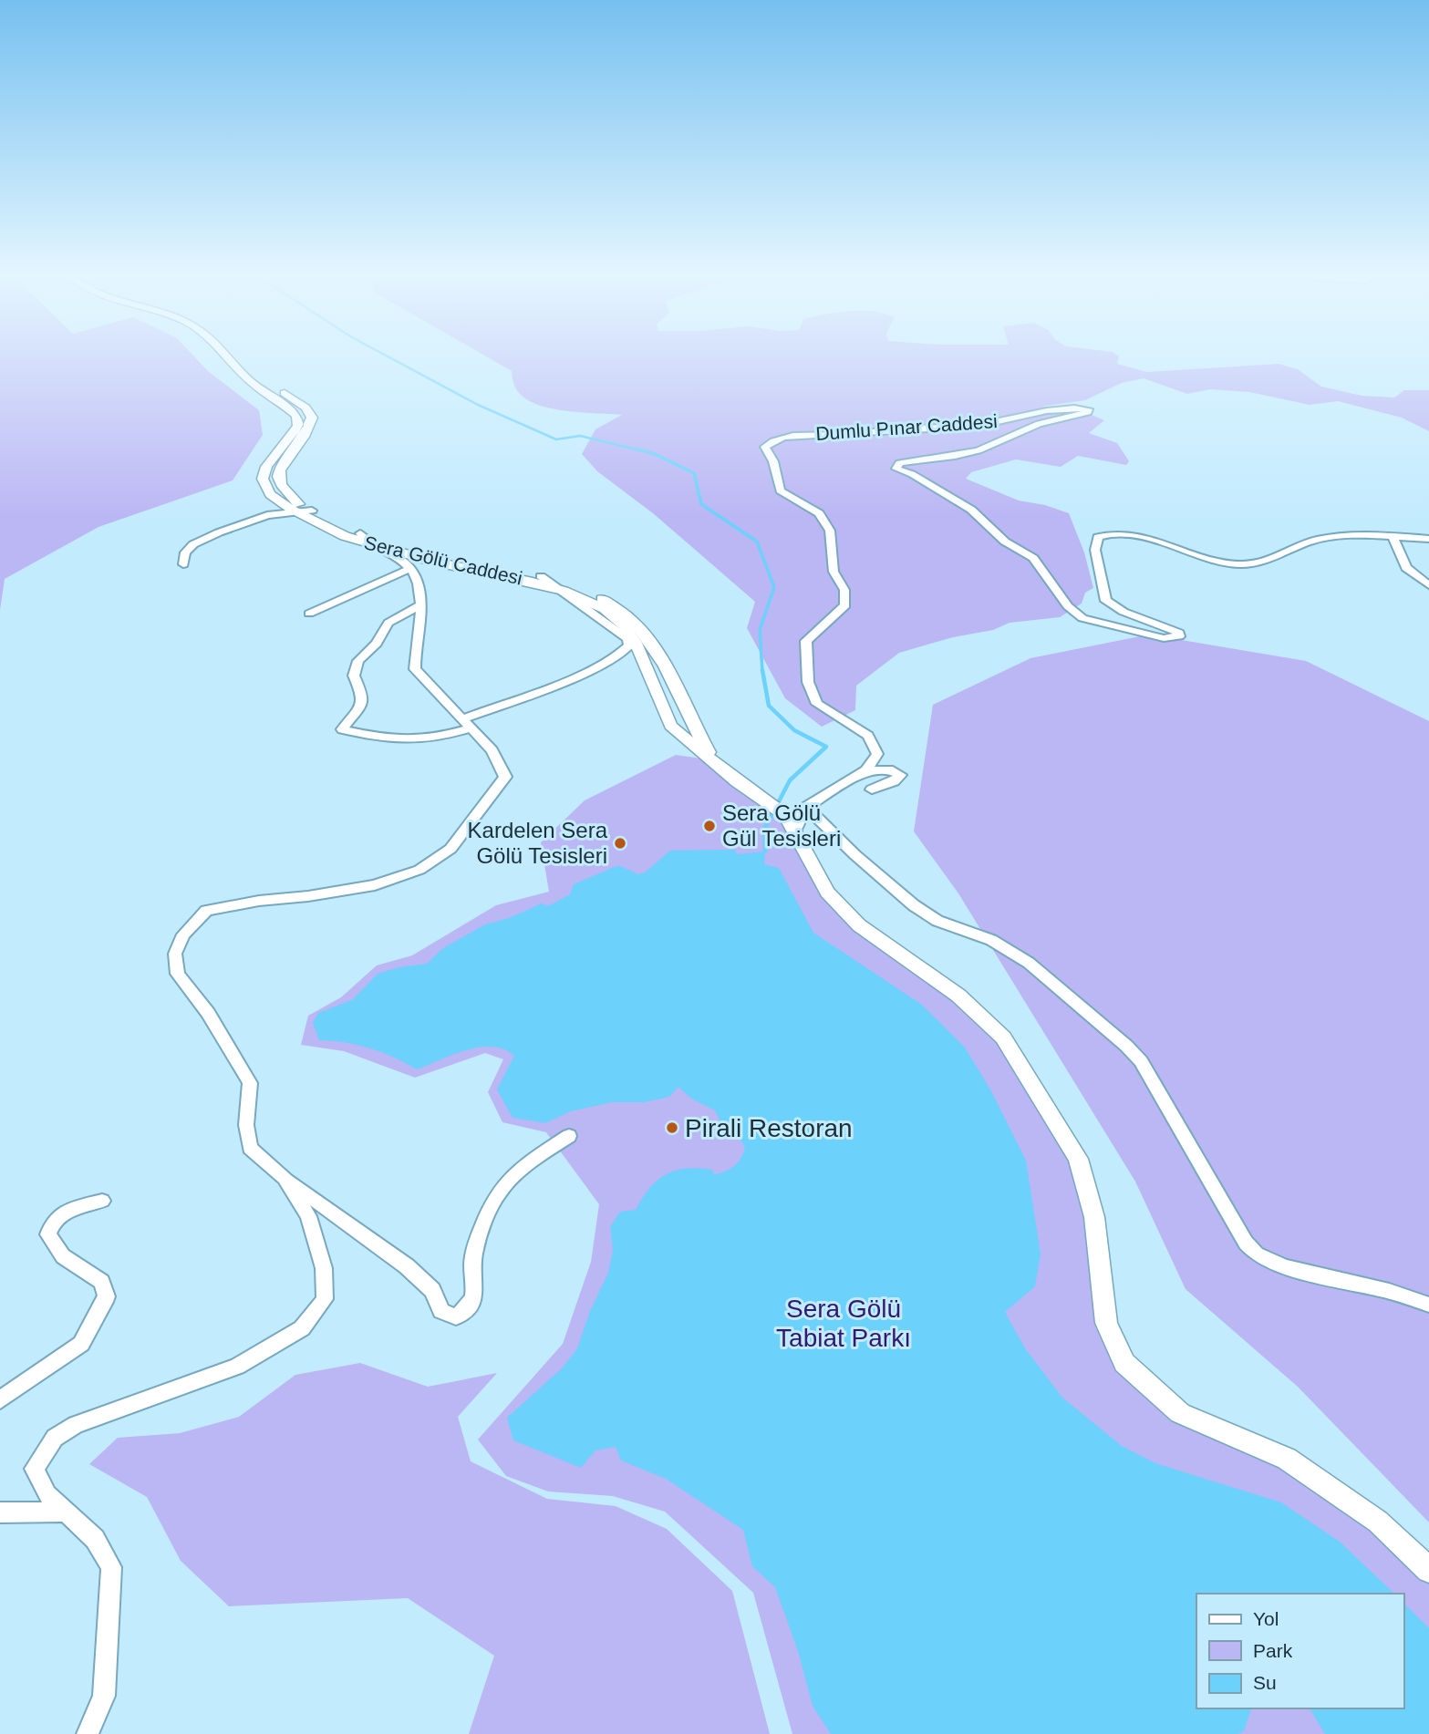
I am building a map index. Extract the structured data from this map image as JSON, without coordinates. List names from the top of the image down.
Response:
{
  "streets": {
    "main road": ["Sera Gölü Caddesi"],
    "street": ["Dumlu Pınar Caddesi"]
  },
  "parks": ["Sera Gölü Tabiat Parkı"],
  "places": ["Sera Gölü Gül Tesisleri", "Kardelen Sera Gölü Tesisleri", "Pirali Restoran"],
  "legend": ["Yol", "Park", "Su"]
}
